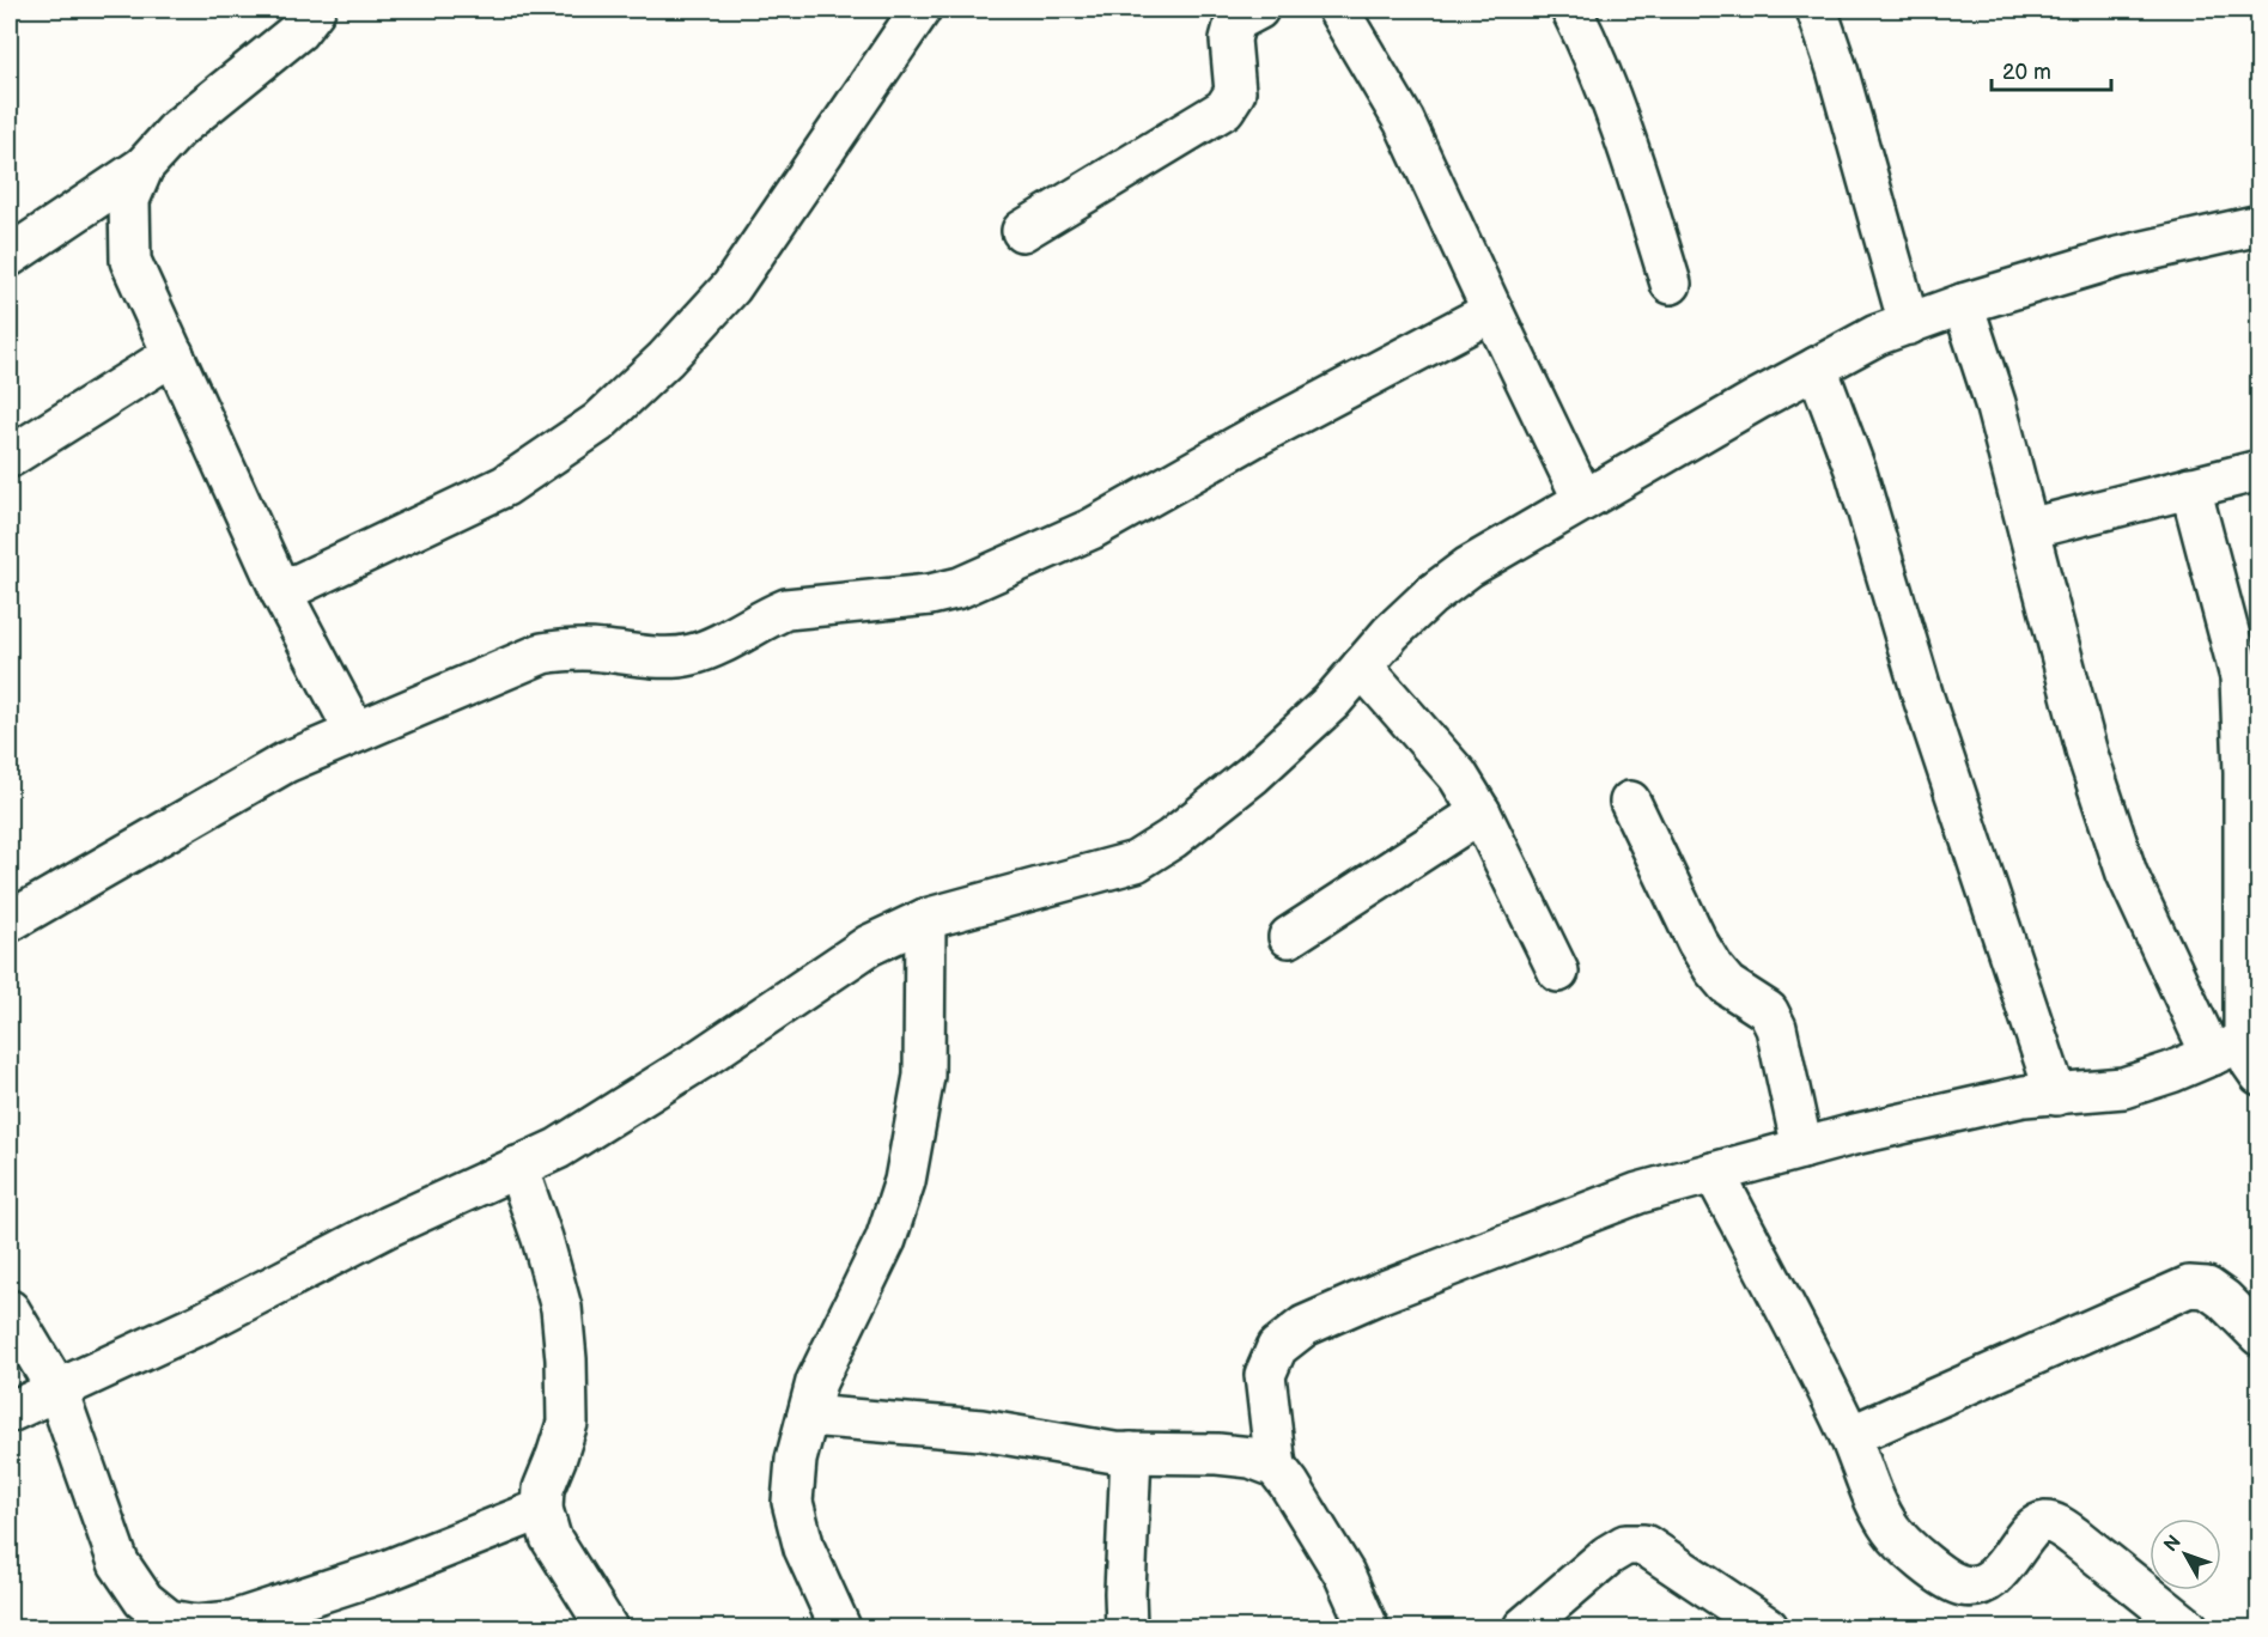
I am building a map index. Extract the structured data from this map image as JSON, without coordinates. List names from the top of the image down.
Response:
{
  "scale_bar": "20 m",
  "north": "top left"
}
